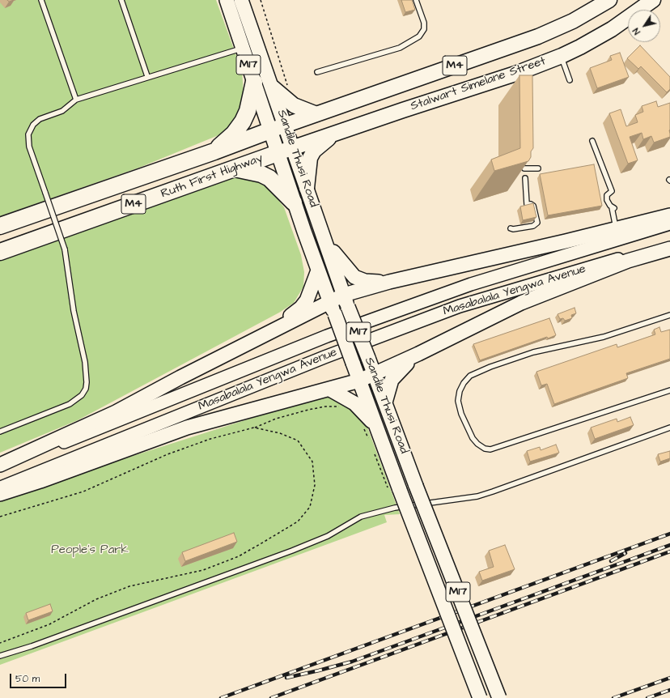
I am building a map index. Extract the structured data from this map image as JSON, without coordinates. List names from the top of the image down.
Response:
{
  "streets": {
    "highway": ["M4", "Stalwart Simelane Street", "Ruth First Highway"],
    "main road": ["M17", "Sandile Thusi Road", "Masabalala Yengwa Avenue"]
  },
  "crossings": [
    ["M4", "Stalwart Simelane Street"],
    ["M4", "Sandile Thusi Road"],
    ["M4", "Ruth First Highway"],
    ["Stalwart Simelane Street", "Sandile Thusi Road"],
    ["Sandile Thusi Road", "Ruth First Highway"]
  ],
  "parks": ["People's Park"],
  "scale_bar": "50 m",
  "north": "bottom left"
}
